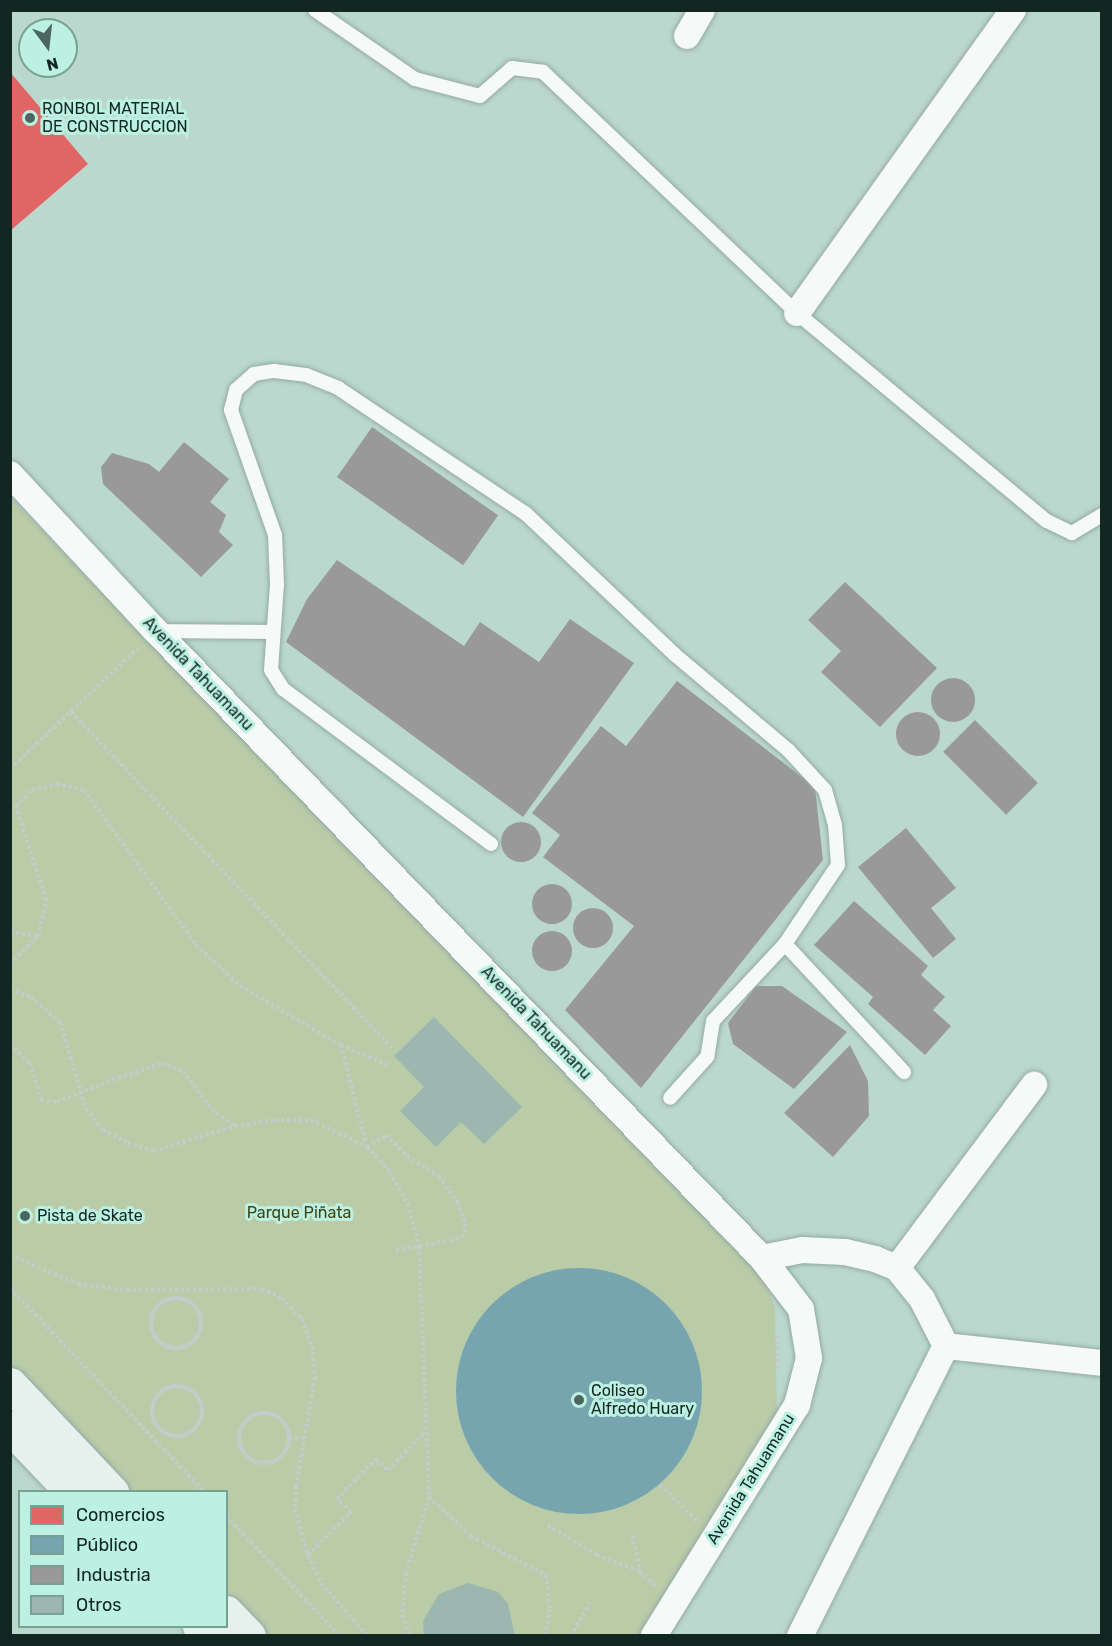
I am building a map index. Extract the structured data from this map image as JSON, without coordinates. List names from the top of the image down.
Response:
{
  "streets": {
    "street": ["Avenida Tahuamanu"]
  },
  "parks": ["Parque Piñata"],
  "places": ["RONBOL MATERIAL DE CONSTRUCCION", "Pista de Skate", "Coliseo Alfredo Huary"],
  "legend": [
    "Comercios",
    "Público",
    "Industria",
    "Otros"
  ],
  "north": "bottom"
}
